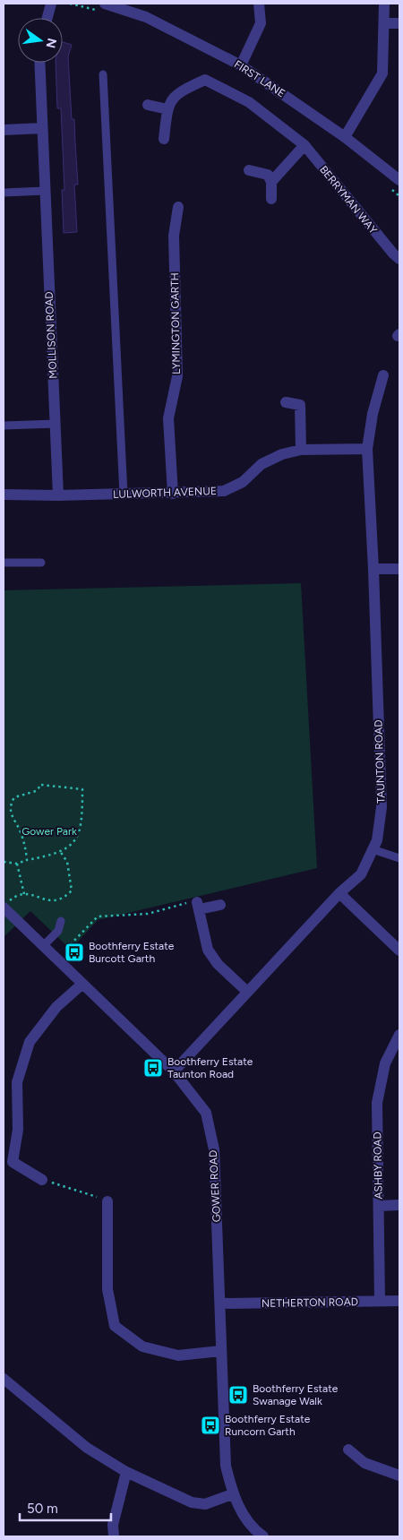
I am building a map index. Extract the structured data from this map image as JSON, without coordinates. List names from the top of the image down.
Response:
{
  "streets": {
    "street": [
      "FIRST LANE",
      "BERRYMAN WAY",
      "LYMINGTON GARTH",
      "MOLLISON ROAD",
      "LULWORTH AVENUE",
      "TAUNTON ROAD",
      "ASHBY ROAD",
      "GOWER ROAD",
      "NETHERTON ROAD"
    ]
  },
  "crossings": [
    ["LYMINGTON GARTH", "LULWORTH AVENUE"],
    ["MOLLISON ROAD", "LULWORTH AVENUE"],
    ["LULWORTH AVENUE", "TAUNTON ROAD"],
    ["TAUNTON ROAD", "GOWER ROAD"],
    ["ASHBY ROAD", "NETHERTON ROAD"],
    ["GOWER ROAD", "NETHERTON ROAD"]
  ],
  "parks": ["Gower Park"],
  "places": {
    "bus stop": [
      "Boothferry Estate Burcott Garth",
      "Boothferry Estate Taunton Road",
      "Boothferry Estate Swanage Walk",
      "Boothferry Estate Runcorn Garth"
    ]
  },
  "scale_bar": "50 m",
  "north": "right"
}
